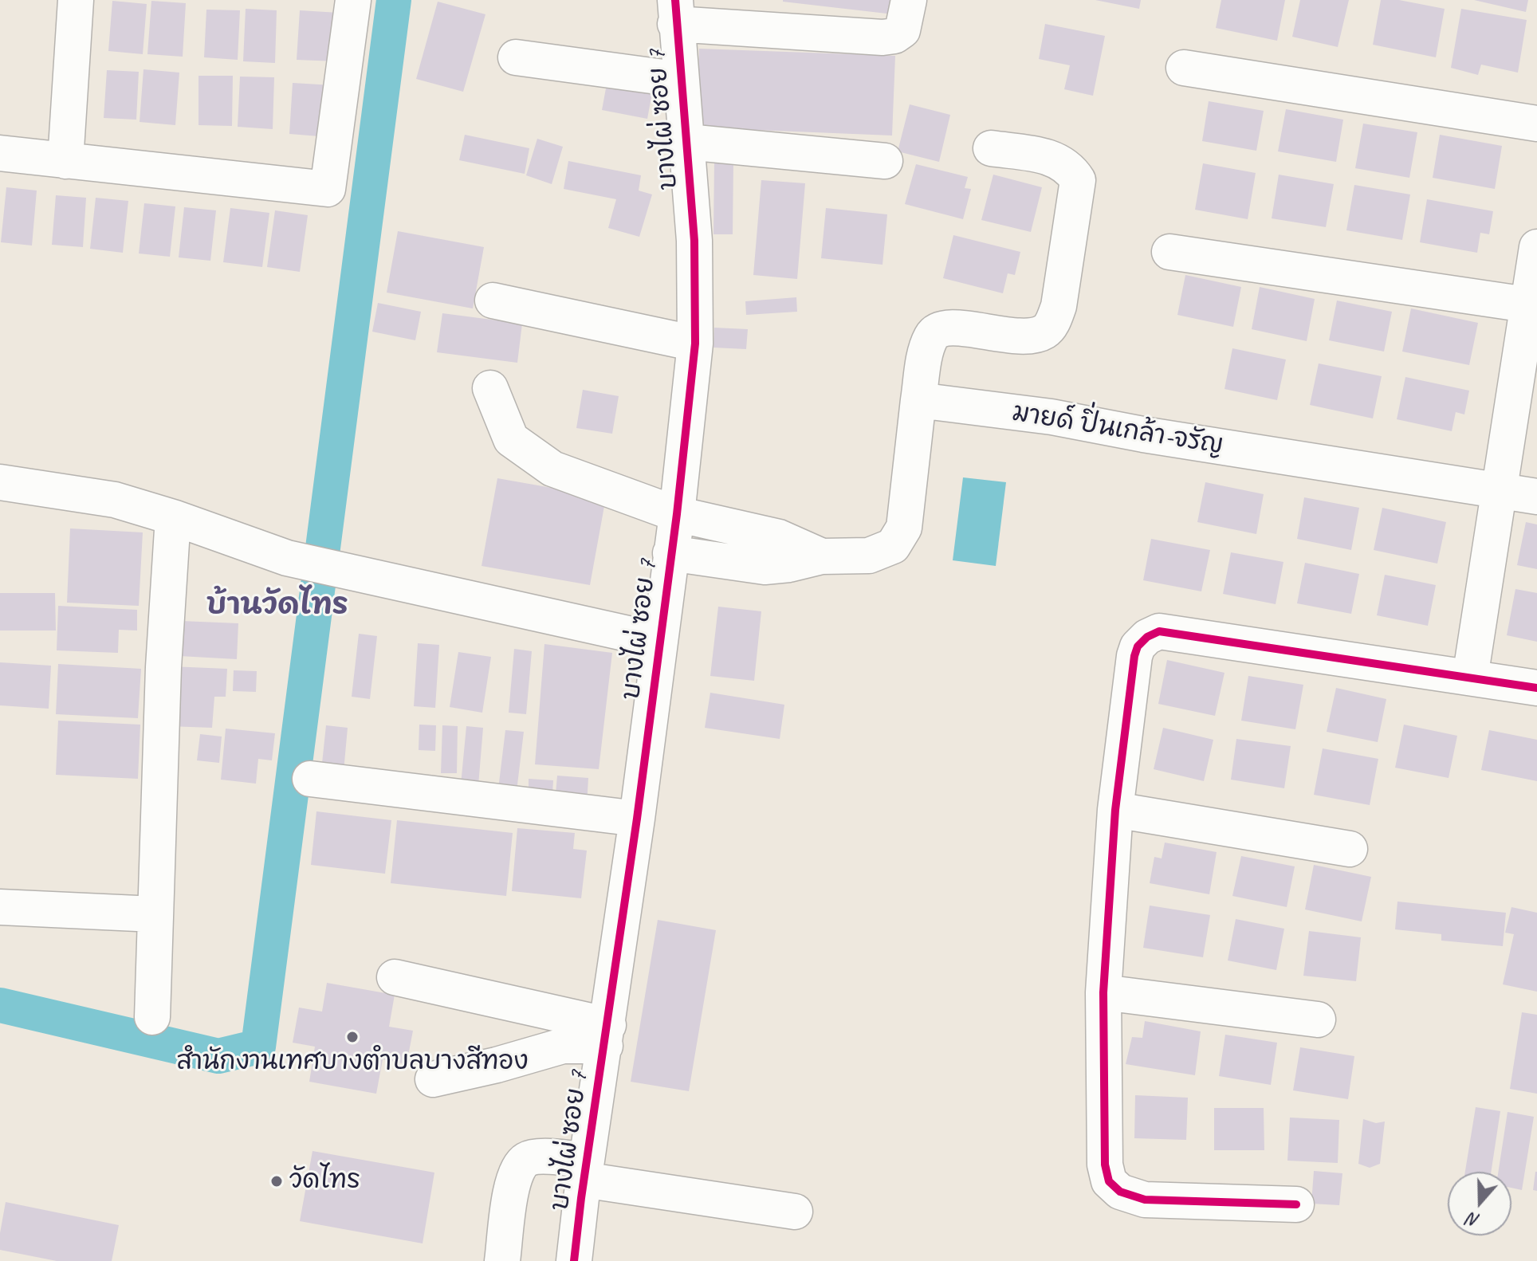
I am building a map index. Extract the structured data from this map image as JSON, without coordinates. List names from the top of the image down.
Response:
{
  "streets": {
    "street": ["บางไผ่ ซอย 7", "มายด์ ปิ่นเกล้า-จรัญ"]
  },
  "districts": ["บ้านวัดไทร"],
  "places": ["สำนักงานเทศบางตำบลบางสีทอง", "วัดไทร"],
  "north": "bottom"
}
